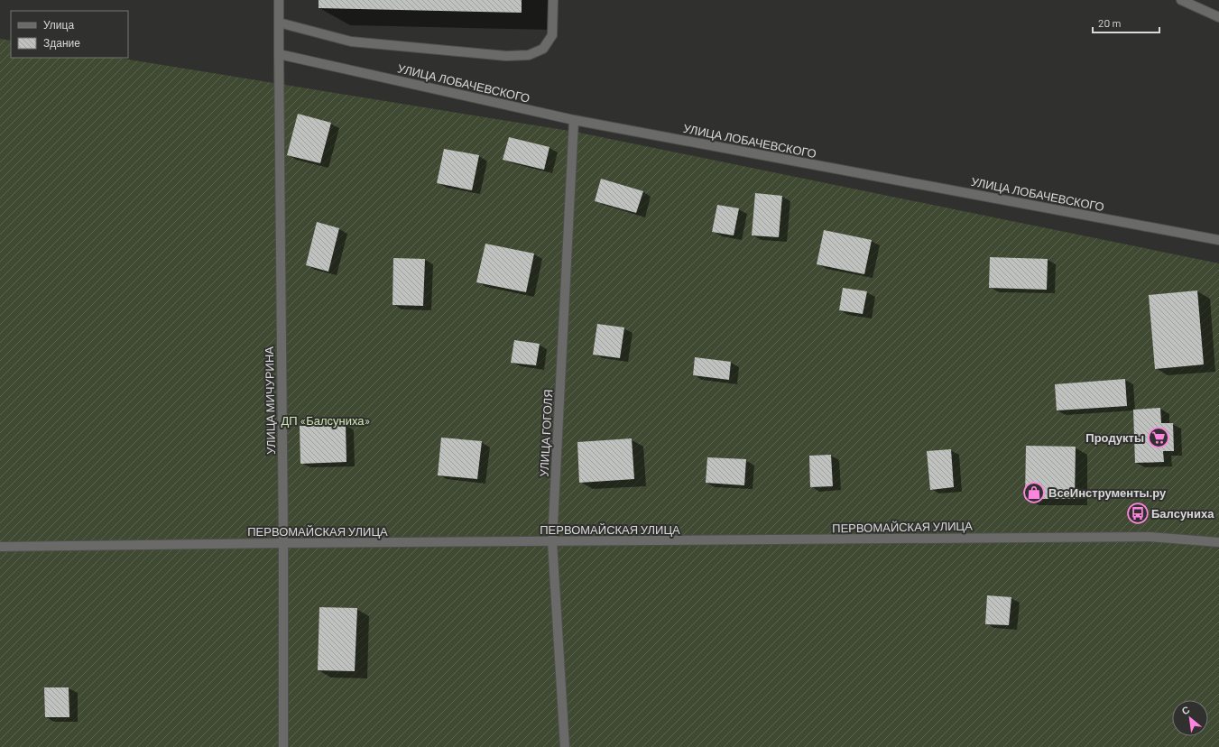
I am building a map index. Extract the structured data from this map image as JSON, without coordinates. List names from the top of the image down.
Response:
{
  "streets": {
    "street": [
      "УЛИЦА ЛОБАЧЕВСКОГО",
      "УЛИЦА МИЧУРИНА",
      "УЛИЦА ГОГОЛЯ",
      "ПЕРВОМАЙСКАЯ УЛИЦА"
    ]
  },
  "crossings": [
    ["УЛИЦА ЛОБАЧЕВСКОГО", "УЛИЦА МИЧУРИНА"],
    ["УЛИЦА ЛОБАЧЕВСКОГО", "УЛИЦА ГОГОЛЯ"],
    ["УЛИЦА МИЧУРИНА", "ПЕРВОМАЙСКАЯ УЛИЦА"],
    ["УЛИЦА ГОГОЛЯ", "ПЕРВОМАЙСКАЯ УЛИЦА"]
  ],
  "parks": ["ДП «Балсуниха»"],
  "places": {
    "supermarket": ["Продукты"],
    "shop": ["ВсеИнструменты.ру"],
    "bus stop": ["Балсуниха"]
  },
  "legend": ["Улица", "Здание"],
  "scale_bar": "20 m",
  "north": "top left"
}
